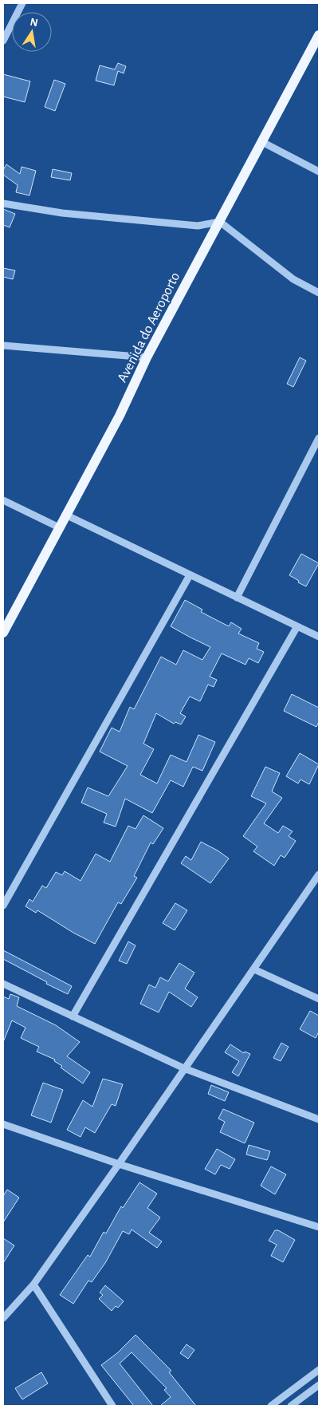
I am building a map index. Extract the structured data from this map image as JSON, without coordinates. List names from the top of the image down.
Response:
{
  "streets": {
    "main road": ["Avenida do Aeroporto"]
  },
  "north": "top"
}
